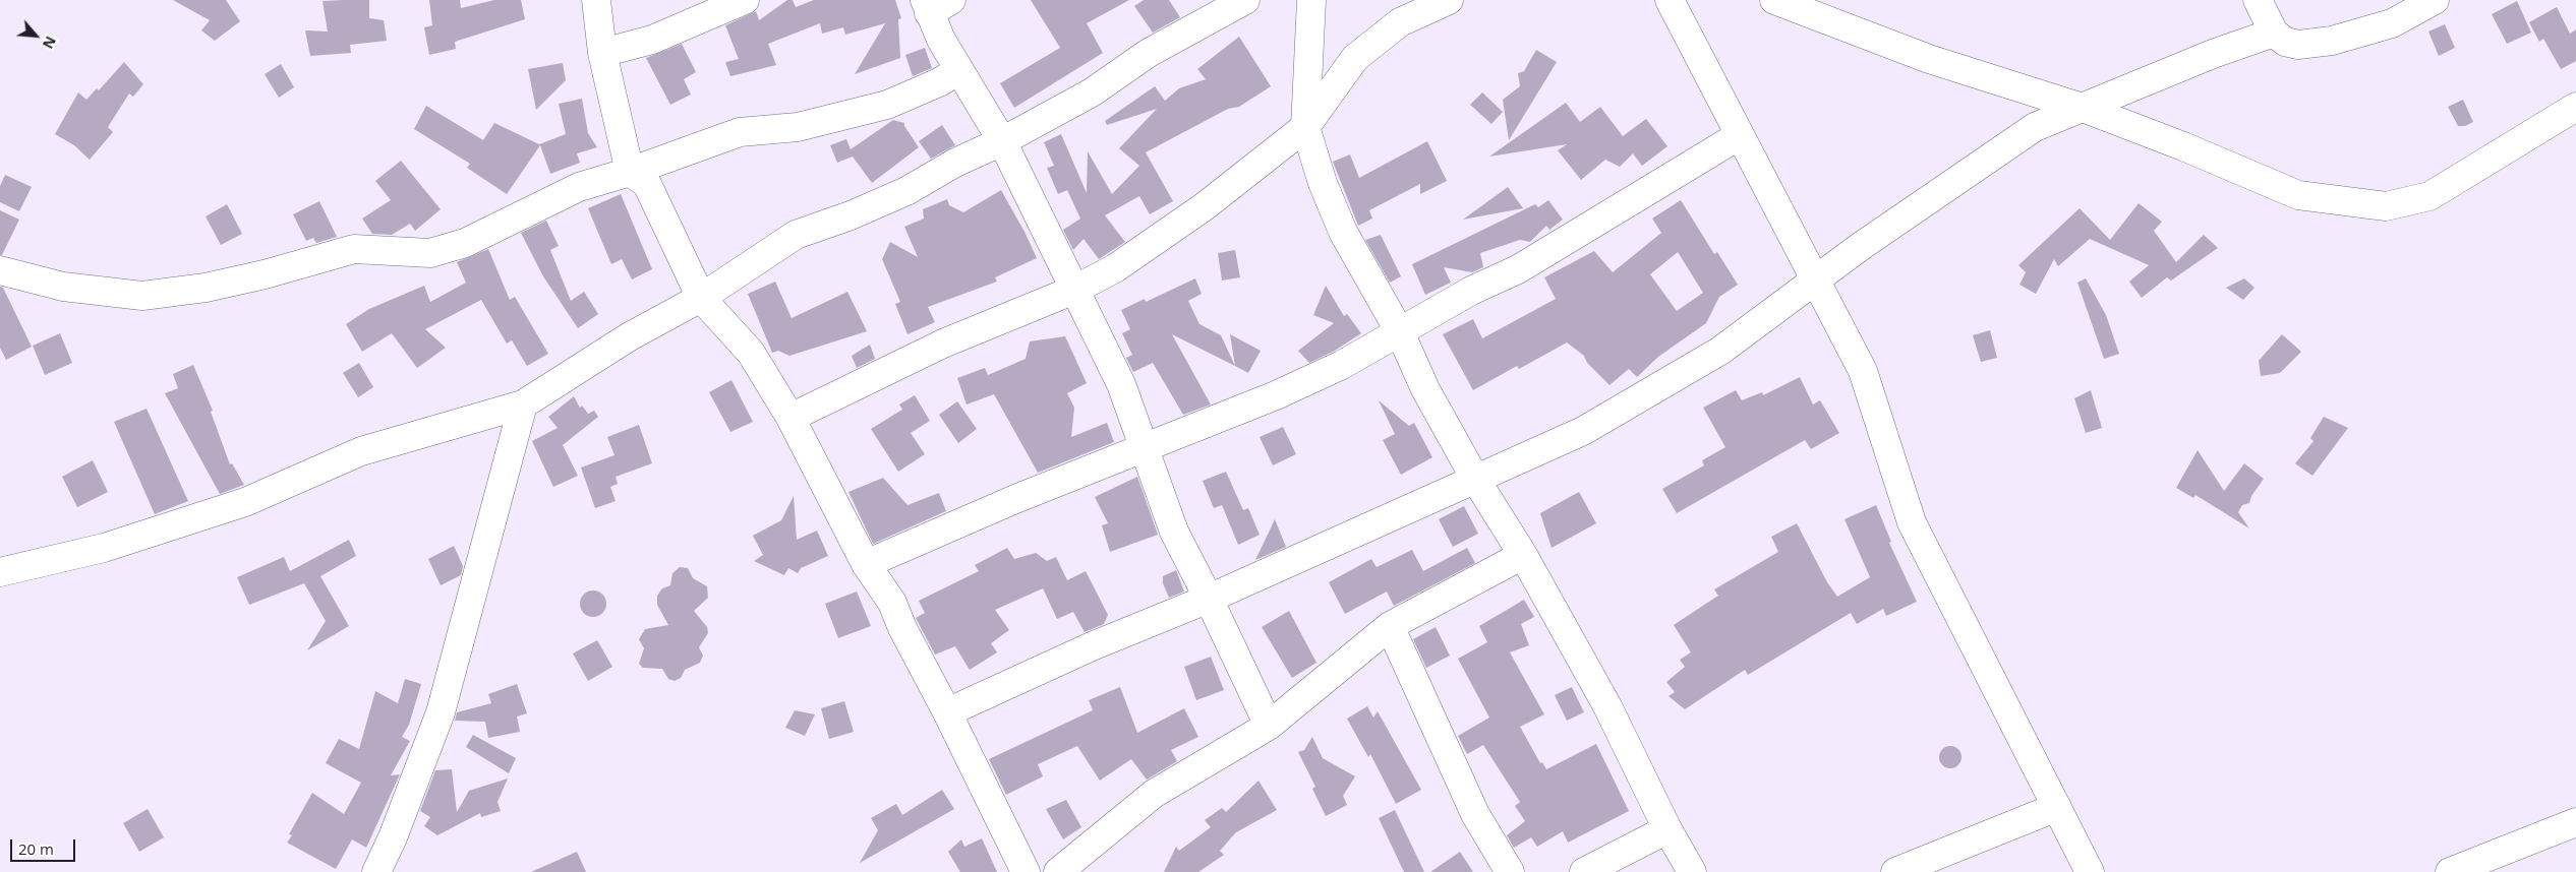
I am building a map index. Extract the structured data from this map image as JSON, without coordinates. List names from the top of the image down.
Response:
{
  "scale_bar": "20 m",
  "north": "bottom right"
}
